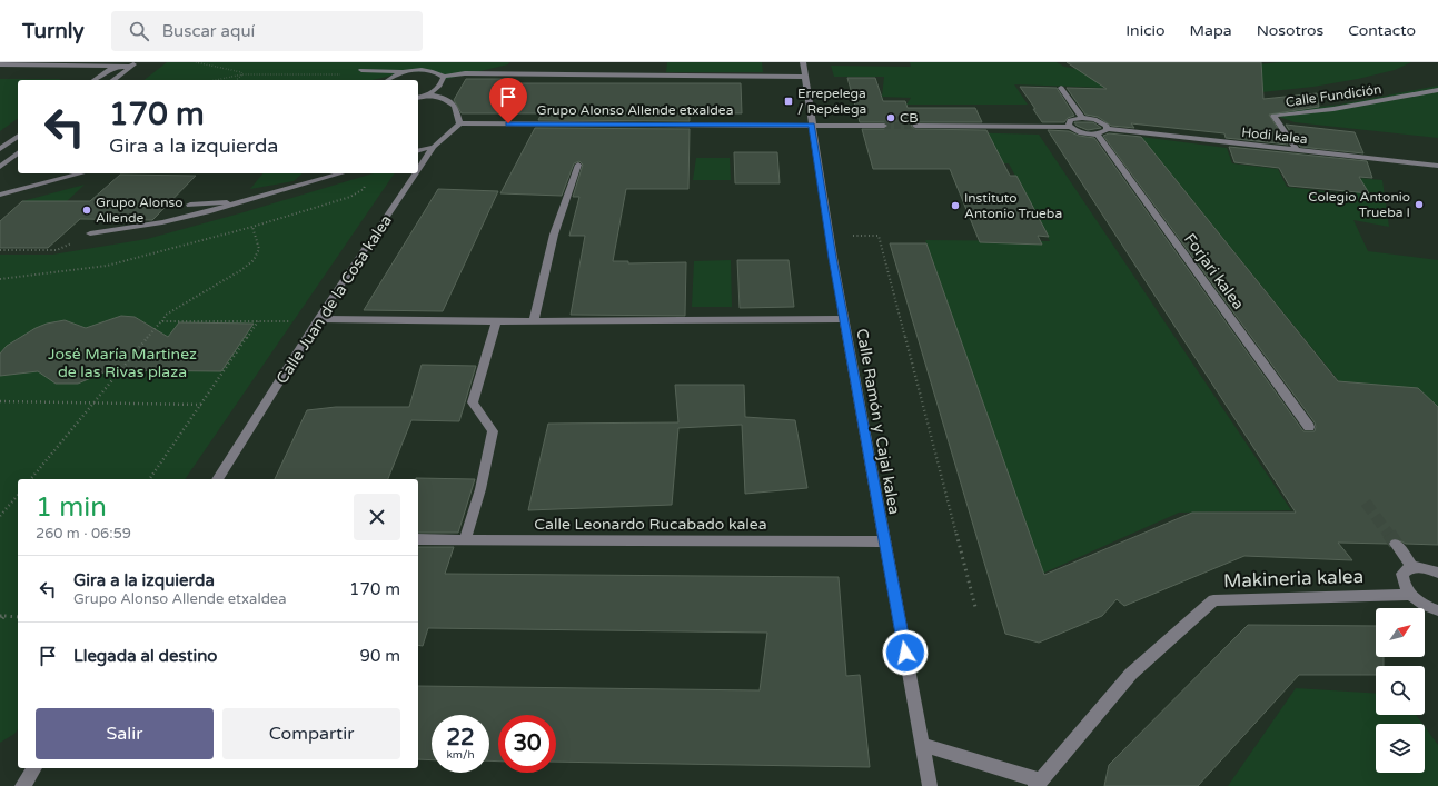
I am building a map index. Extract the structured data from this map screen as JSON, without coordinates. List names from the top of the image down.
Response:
{
  "streets": {
    "street": [
      "Calle Fundición",
      "Grupo Alonso Allende etxaldea",
      "Hodi kalea",
      "Forjari kalea",
      "Calle Juan de la Cosa kalea",
      "Calle Ramón y Cajal kalea",
      "Calle Leonardo Rucabado kalea",
      "Makineria kalea"
    ]
  },
  "crossings": [
    ["Calle Fundición", "Hodi kalea"],
    ["Grupo Alonso Allende etxaldea", "Calle Juan de la Cosa kalea"],
    ["Grupo Alonso Allende etxaldea", "Calle Ramón y Cajal kalea"],
    ["Calle Ramón y Cajal kalea", "Calle Leonardo Rucabado kalea"],
    ["Calle Ramón y Cajal kalea", "Makineria kalea"]
  ],
  "parks": ["José María Martinez de las Rivas plaza"],
  "places": {
    "transit": ["Errepelega / Repélega"],
    "other": [
      "CB",
      "Colegio Antonio Trueba I",
      "Instituto Antonio Trueba",
      "Grupo Alonso Allende"
    ]
  },
  "north": "top right",
  "page": {
    "header": "Turnly",
    "search": "Buscar aquí",
    "nav": [
      "Inicio",
      "Mapa",
      "Nosotros",
      "Contacto"
    ],
    "turn": ["170 m", "Gira a la izquierda"],
    "heading": ["1 min", "260 m · 06:59"],
    "list": [
      {
        "name": "Gira a la izquierda",
        "note": "Grupo Alonso Allende etxaldea",
        "value": "170 m"
      },
      {
        "name": "Llegada al destino",
        "value": "90 m"
      }
    ],
    "buttons": ["Salir", "Compartir"],
    "speed": "22 km/h",
    "limit": "30"
  }
}
